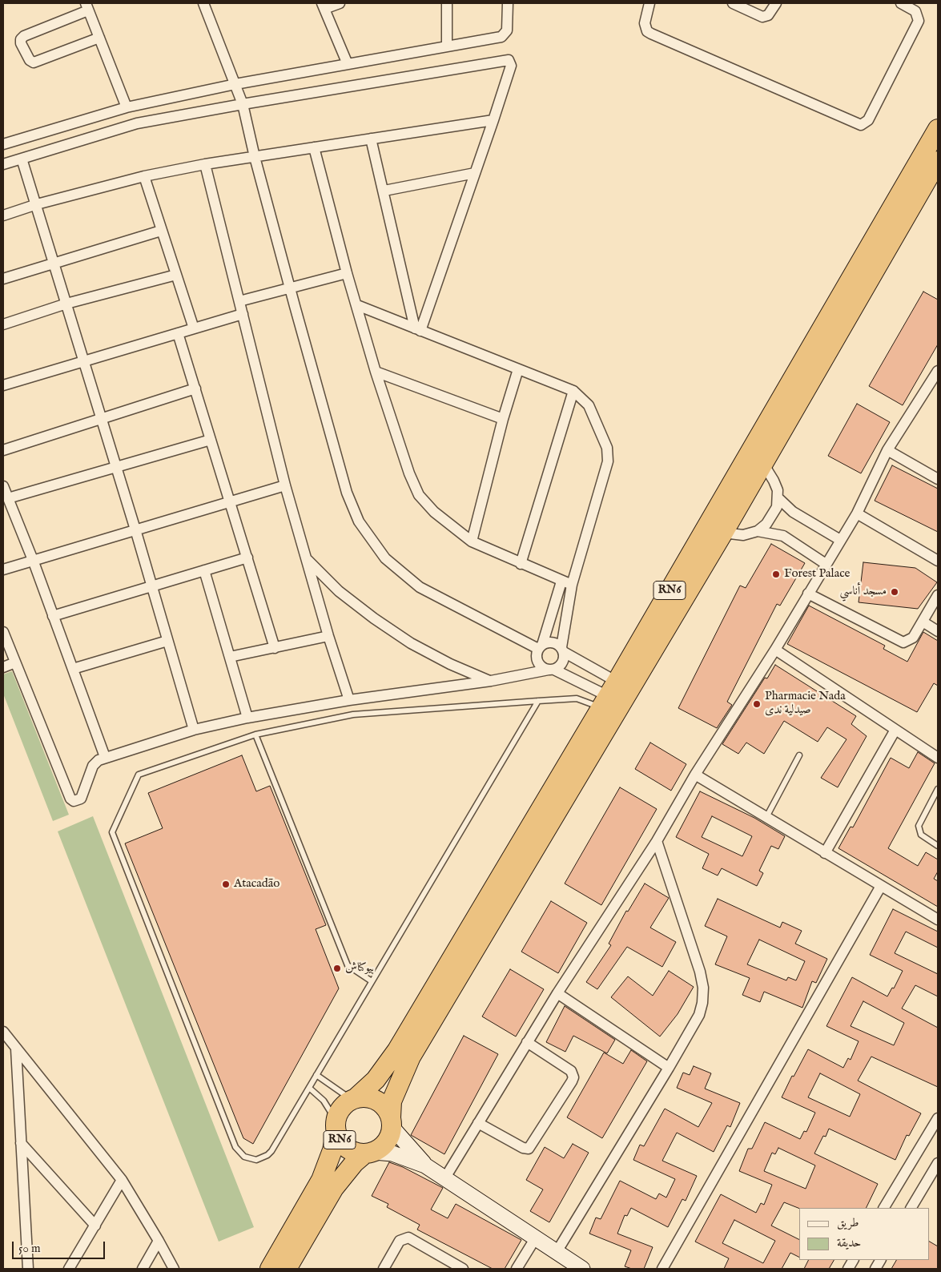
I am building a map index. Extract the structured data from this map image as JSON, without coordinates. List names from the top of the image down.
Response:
{
  "streets": {
    "highway": ["RN6"]
  },
  "places": [
    "Forest Palace",
    "مسجد أناسي",
    "Pharmacie Nada صيدلية ندى",
    "Atacadão",
    "بيوكناش"
  ],
  "legend": ["طريق", "حديقة"],
  "scale_bar": "50 m"
}
